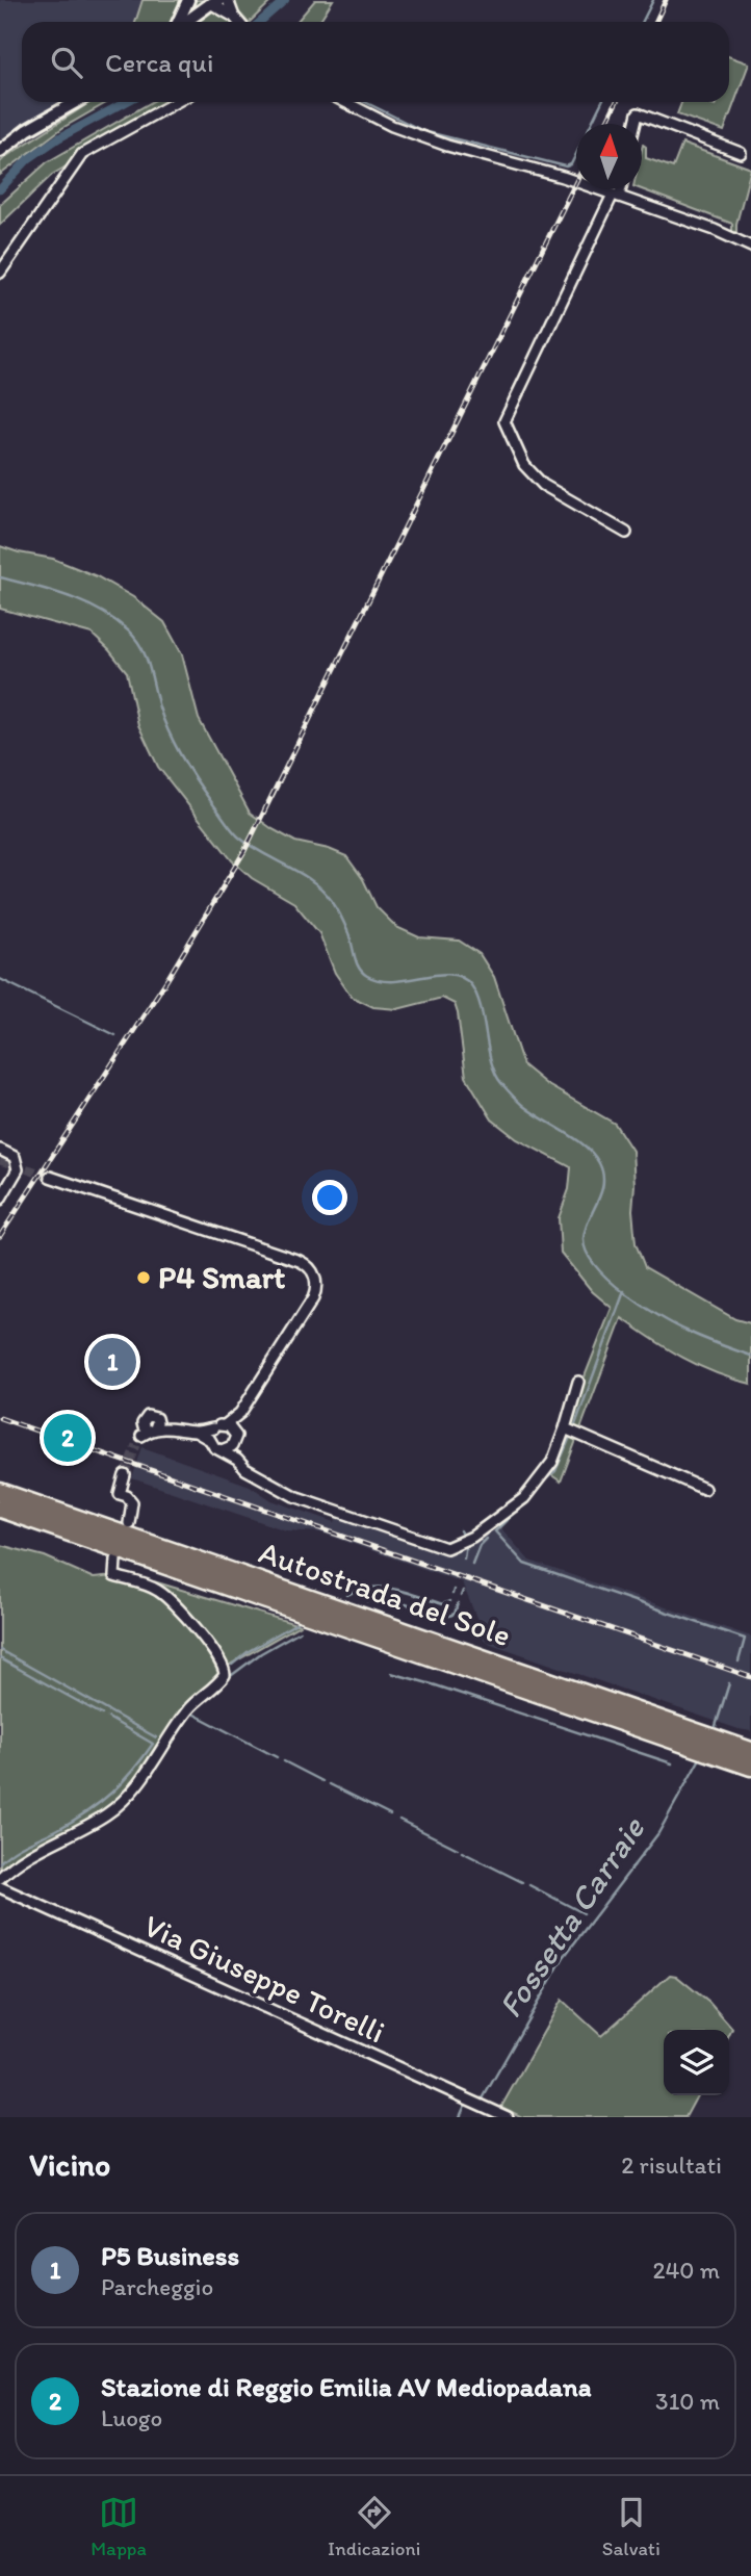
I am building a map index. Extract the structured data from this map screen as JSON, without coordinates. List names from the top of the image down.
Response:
{
  "streets": {
    "highway": ["Autostrada del Sole"],
    "street": ["Via Giuseppe Torelli"]
  },
  "water": ["Fossetta Carraie"],
  "places": ["P4 Smart"],
  "north": "top",
  "page": {
    "search": "Cerca qui",
    "pins": ["1", "2"],
    "heading": ["Vicino", "2 risultati"],
    "list": [
      {
        "mark": "1",
        "name": "P5 Business",
        "note": "Parcheggio",
        "value": "240 m"
      },
      {
        "mark": "2",
        "name": "Stazione di Reggio Emilia AV Mediopadana",
        "note": "Luogo",
        "value": "310 m"
      }
    ],
    "nav": ["Mappa", "Indicazioni", "Salvati"]
  }
}
